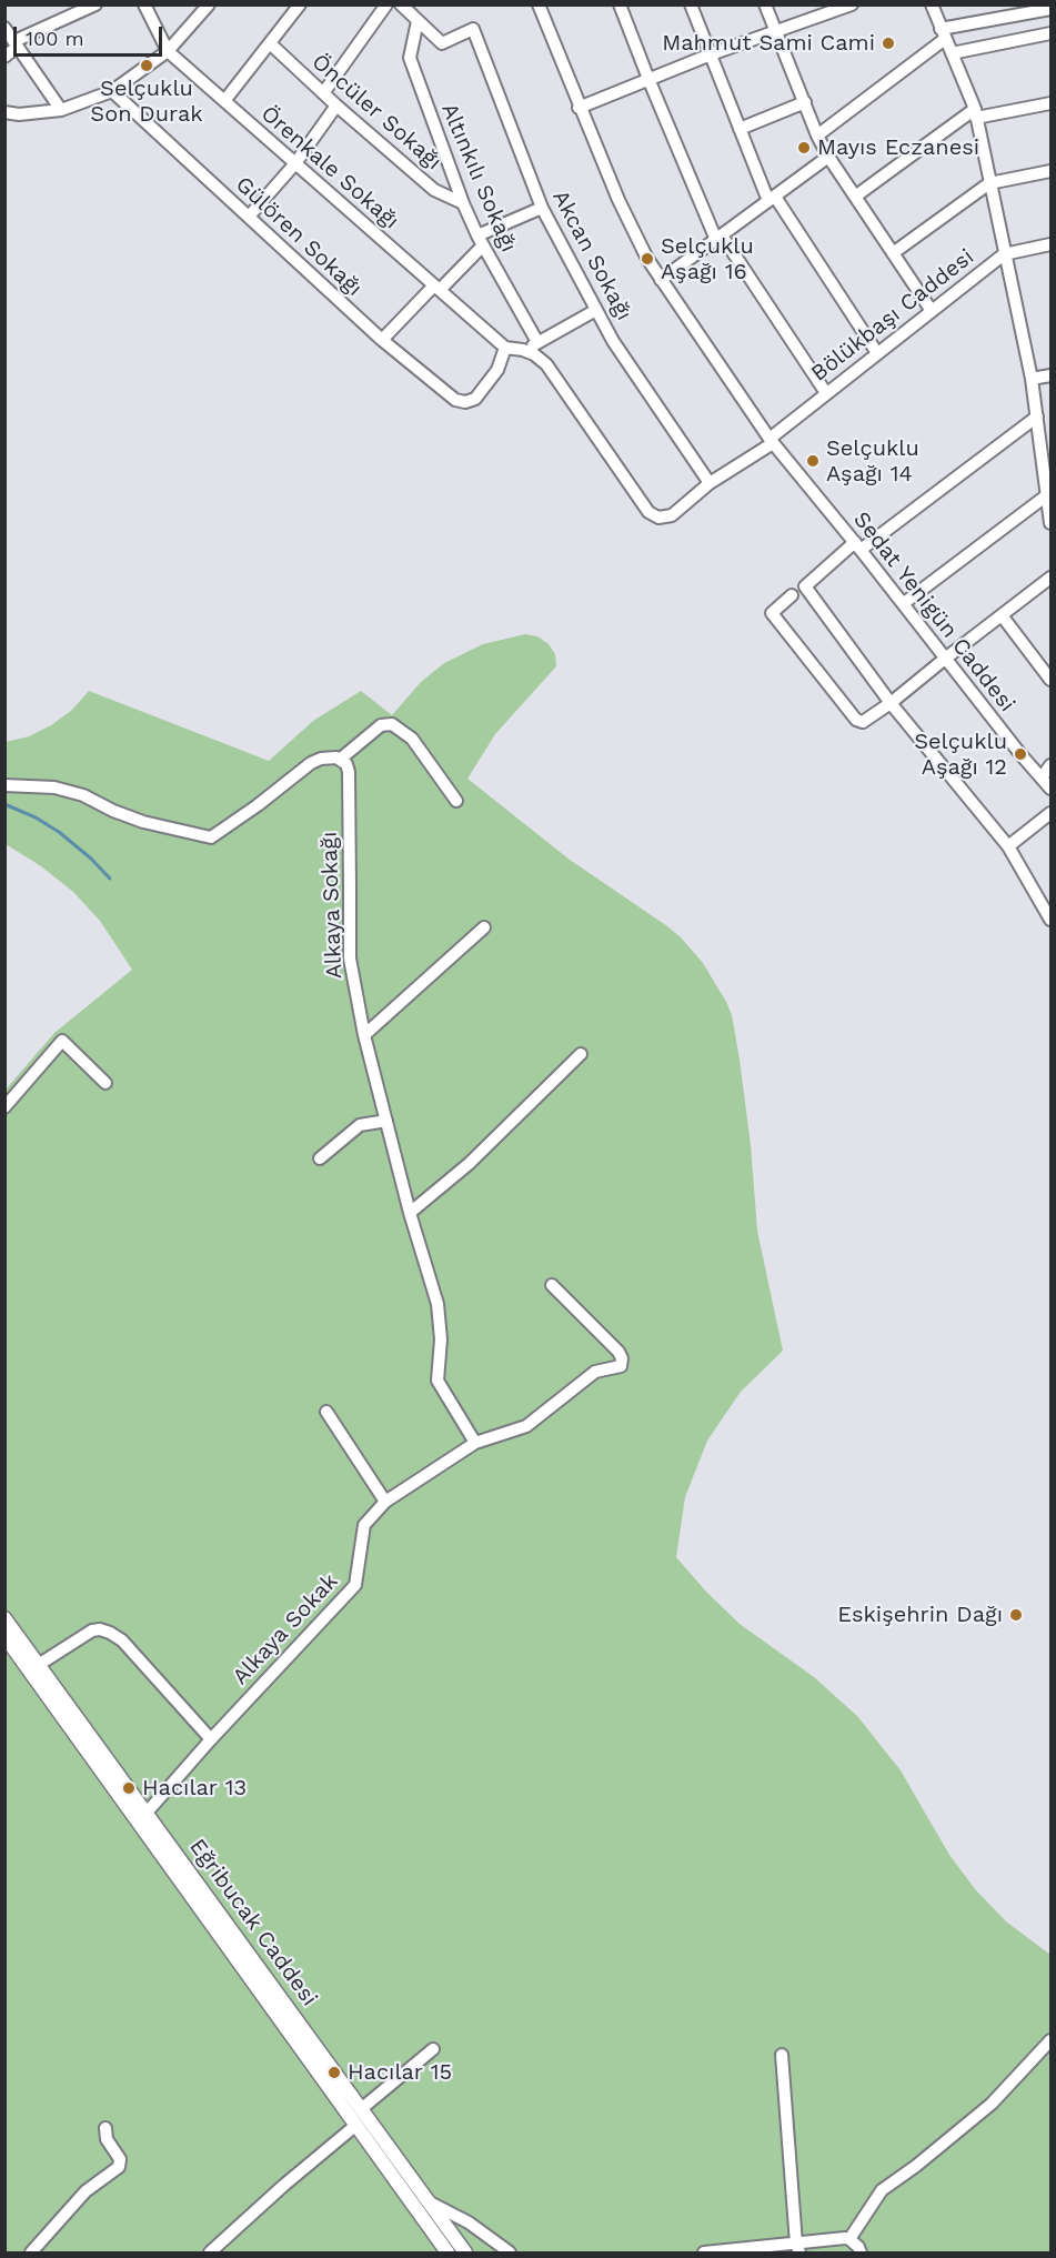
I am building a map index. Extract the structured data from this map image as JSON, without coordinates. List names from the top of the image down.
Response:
{
  "streets": {
    "main road": ["Eğribucak Caddesi"],
    "street": [
      "Öncüler Sokağı",
      "Örenkale Sokağı",
      "Altınkılı Sokağı",
      "Gülören Sokağı",
      "Akcan Sokağı",
      "Bölükbaşı Caddesi",
      "Sedat Yenigün Caddesi",
      "Alkaya Sokağı",
      "Alkaya Sokak"
    ]
  },
  "crossings": [
    ["Öncüler Sokağı", "Altınkılı Sokağı"],
    ["Örenkale Sokağı", "Gülören Sokağı"],
    ["Altınkılı Sokağı", "Akcan Sokağı"],
    ["Akcan Sokağı", "Bölükbaşı Caddesi"],
    ["Bölükbaşı Caddesi", "Sedat Yenigün Caddesi"],
    ["Alkaya Sokağı", "Alkaya Sokak"],
    ["Alkaya Sokak", "Eğribucak Caddesi"]
  ],
  "places": [
    "Mahmut Sami Cami",
    "Selçuklu Son Durak",
    "Mayıs Eczanesi",
    "Selçuklu Aşağı 16",
    "Selçuklu Aşağı 14",
    "Selçuklu Aşağı 12",
    "Eskişehrin Dağı",
    "Hacılar 13",
    "Hacılar 15"
  ],
  "scale_bar": "100 m"
}
